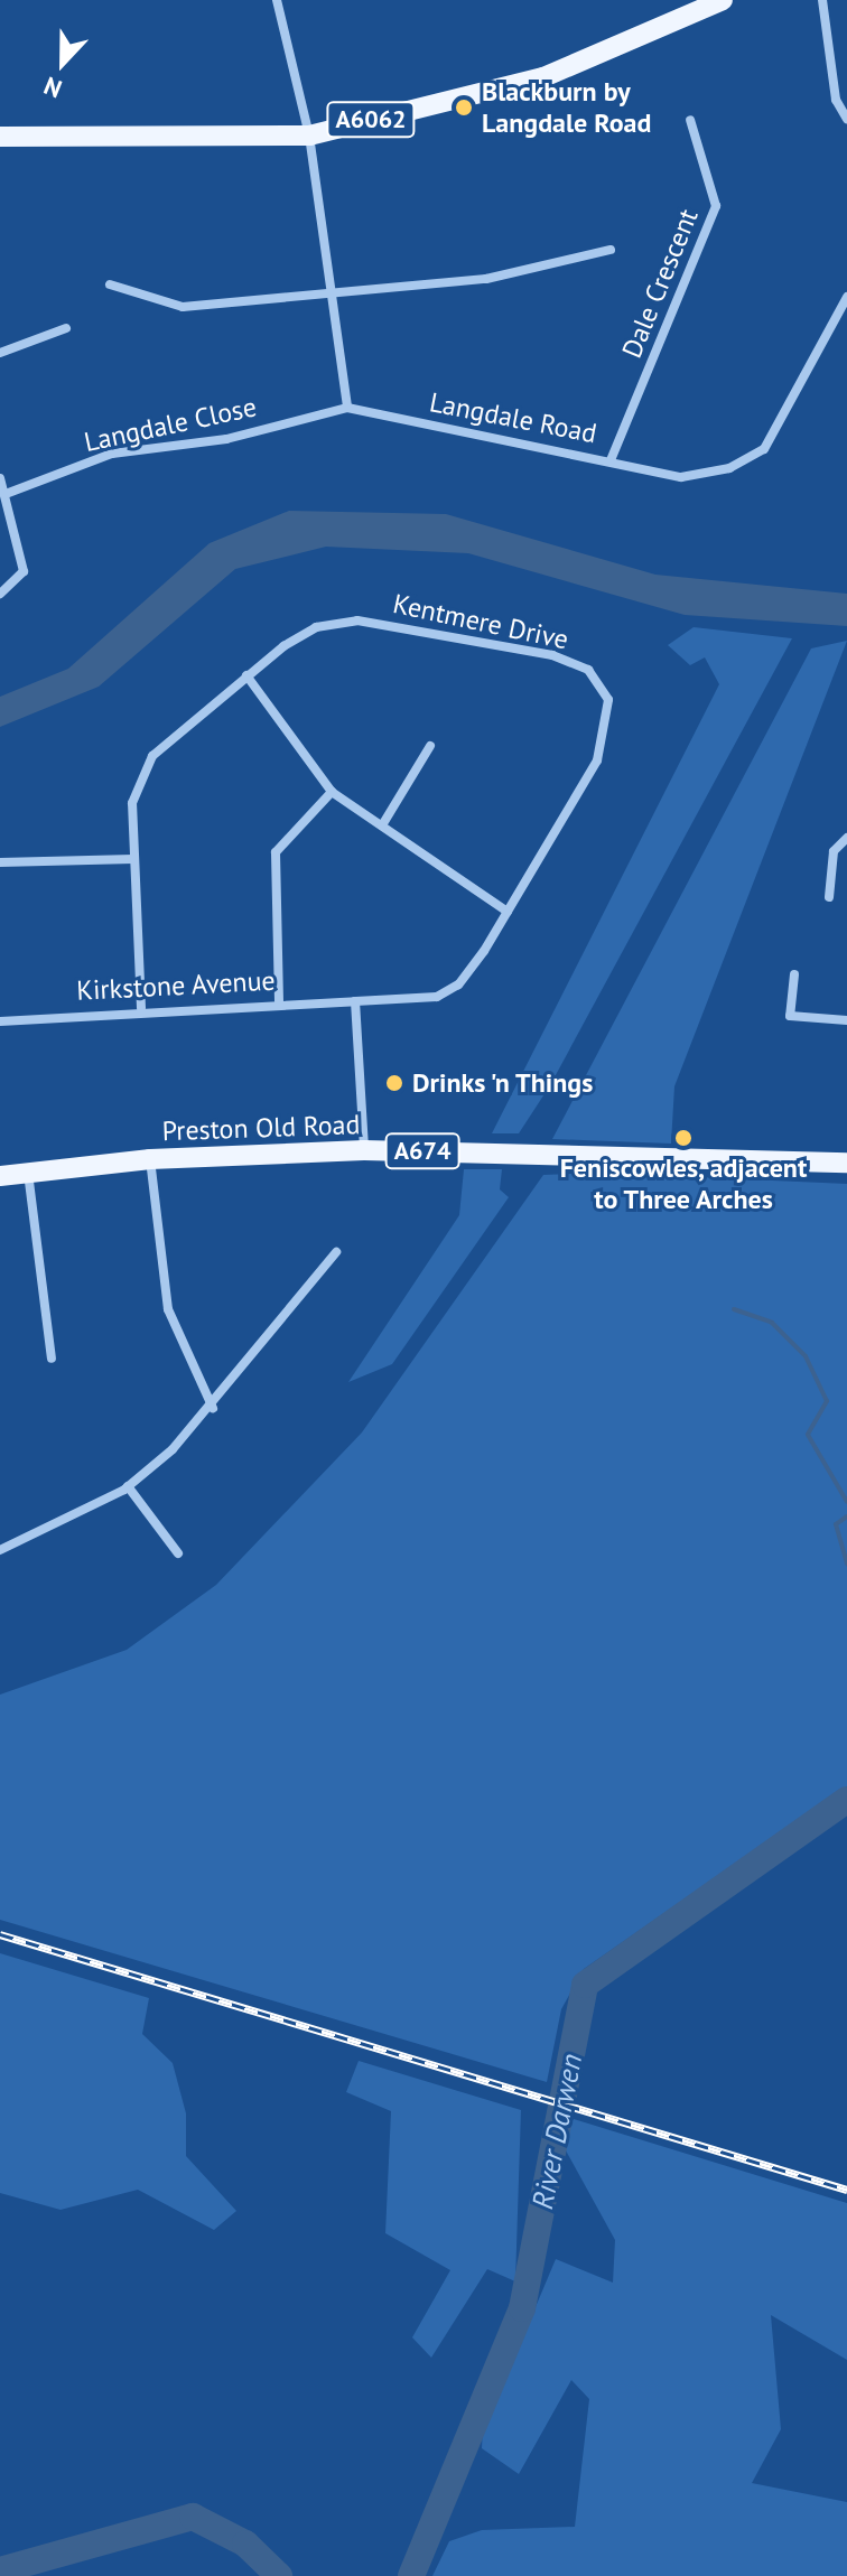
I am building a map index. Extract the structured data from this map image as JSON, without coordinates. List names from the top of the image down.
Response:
{
  "streets": {
    "main road": ["A6062", "Preston Old Road", "A674"],
    "street": [
      "Dale Crescent",
      "Langdale Road",
      "Langdale Close",
      "Kentmere Drive",
      "Kirkstone Avenue"
    ]
  },
  "crossings": [
    ["Dale Crescent", "Langdale Road"],
    ["Langdale Road", "Langdale Close"],
    ["Kentmere Drive", "Kirkstone Avenue"]
  ],
  "water": ["River Darwen"],
  "places": ["Blackburn by Langdale Road", "Drinks 'n Things", "Feniscowles, adjacent to Three Arches"],
  "north": "bottom"
}
